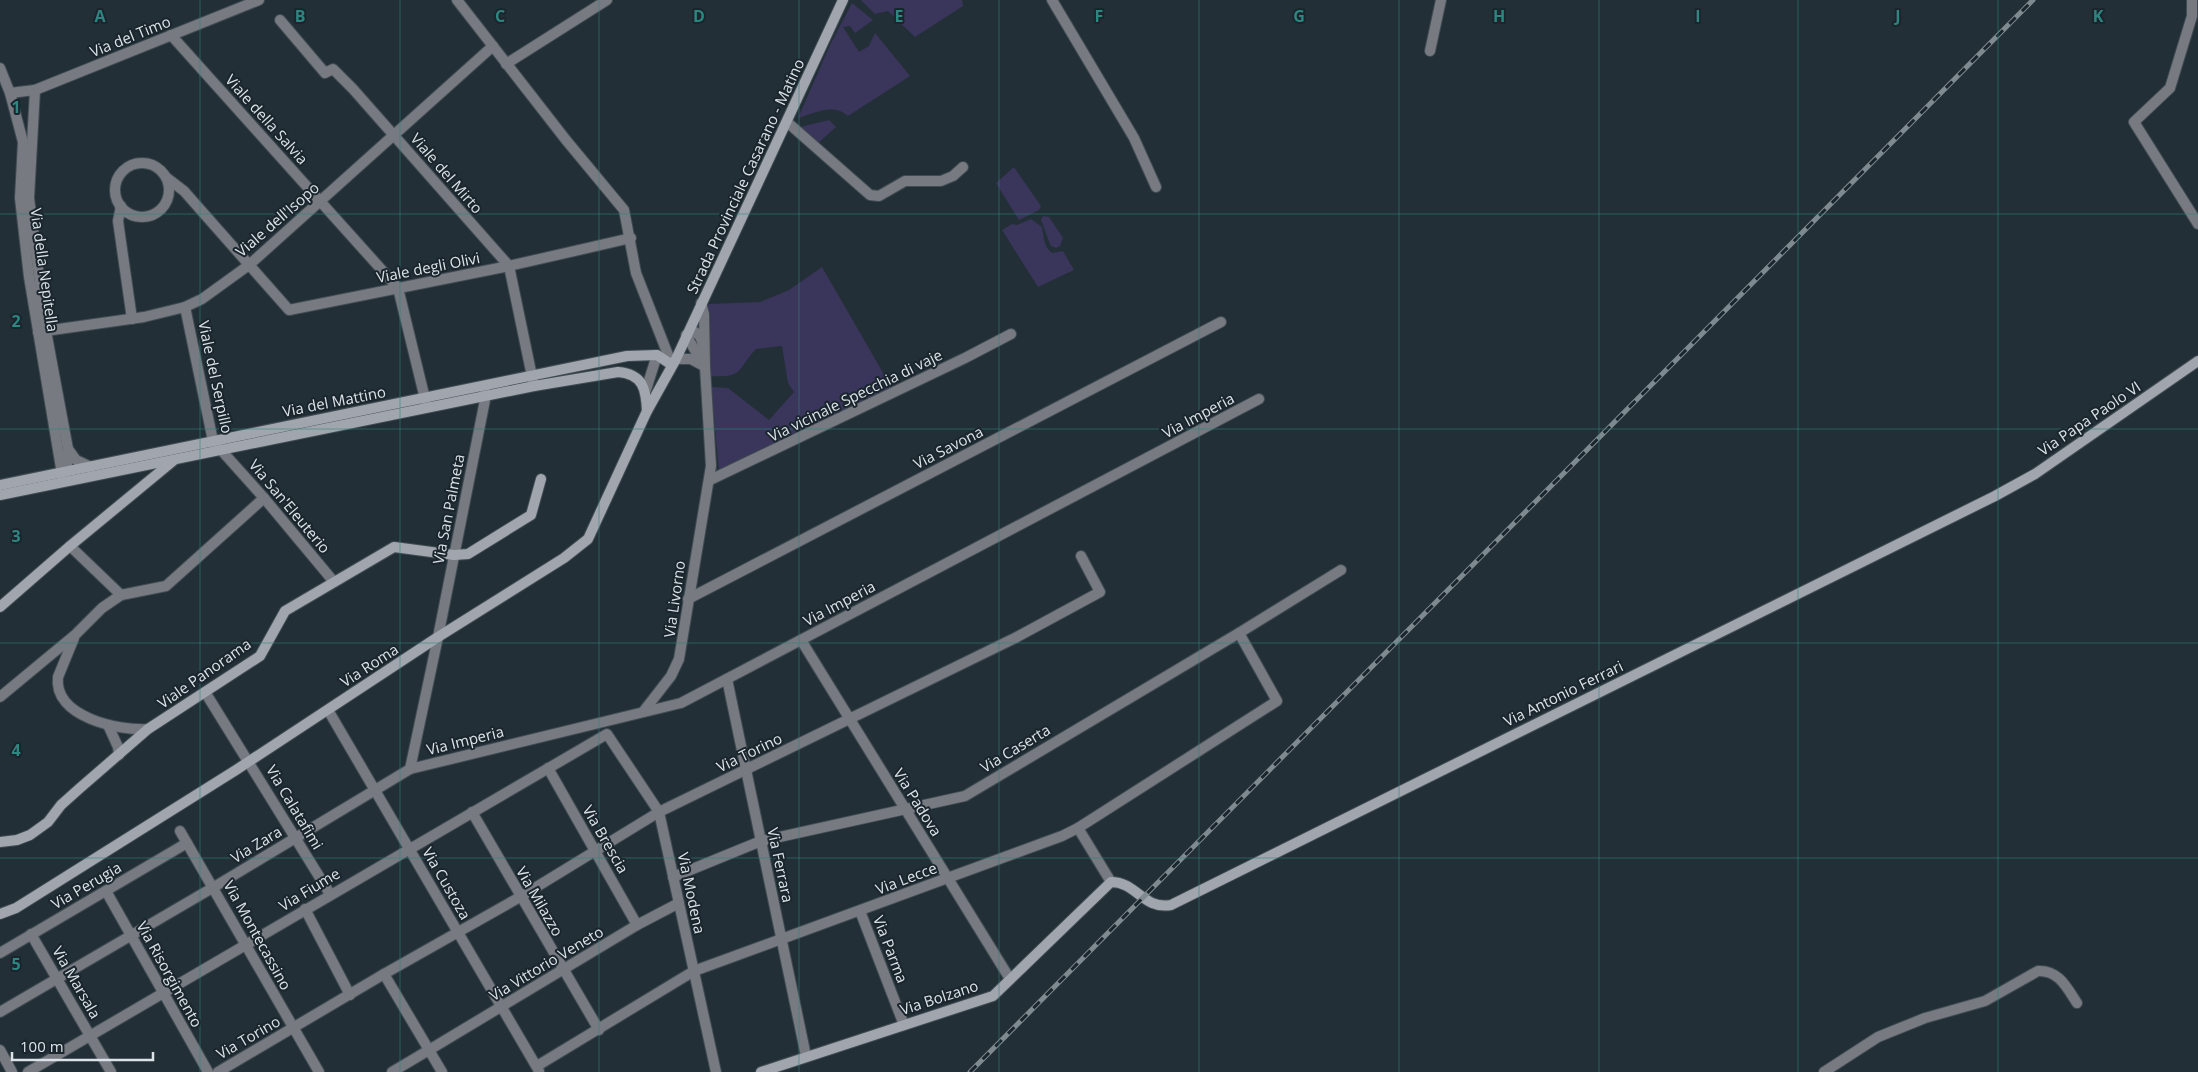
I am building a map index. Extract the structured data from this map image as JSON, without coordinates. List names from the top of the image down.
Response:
{
  "streets": {
    "street": [
      "Via del Timo",
      "Viale della Salvia",
      "Viale del Mirto",
      "Strada Provinciale Casarano - Matino",
      "Viale dell'Isopo",
      "Viale degli Olivi",
      "Via della Nepitella",
      "Viale del Serpillo",
      "Via vicinale Specchia di vaje",
      "Via del Mattino",
      "Via Imperia",
      "Via Papa Paolo VI",
      "Via Savona",
      "Via San'Eleuterio",
      "Via San Palmeta",
      "Via Livorno",
      "Via Roma",
      "Viale Panorama",
      "Via Antonio Ferrari",
      "Via Caserta",
      "Via Torino",
      "Via Padova",
      "Via Calatafimi",
      "Via Brescia",
      "Via Zara",
      "Via Ferrara",
      "Via Lecce",
      "Via Custoza",
      "Via Perugia",
      "Via Fiume",
      "Via Modena",
      "Via Milazzo",
      "Via Montecassino",
      "Via Parma",
      "Via Vittorio Veneto",
      "Via Risorgimento",
      "Via Marsala",
      "Via Bolzano"
    ]
  },
  "crossings": [
    ["Via del Timo", "Viale della Salvia"],
    ["Via del Timo", "Via della Nepitella"],
    ["Viale della Salvia", "Viale dell'Isopo"],
    ["Viale della Salvia", "Viale degli Olivi"],
    ["Viale della Salvia", "Via del Mattino"],
    ["Viale del Mirto", "Viale dell'Isopo"],
    ["Viale del Mirto", "Viale degli Olivi"],
    ["Viale del Mirto", "Via del Mattino"],
    ["Strada Provinciale Casarano - Matino", "Via Livorno"],
    ["Strada Provinciale Casarano - Matino", "Via Roma"],
    ["Viale dell'Isopo", "Viale degli Olivi"],
    ["Viale dell'Isopo", "Via della Nepitella"],
    ["Viale dell'Isopo", "Viale del Serpillo"],
    ["Via della Nepitella", "Via del Mattino"],
    ["Viale del Serpillo", "Via del Mattino"],
    ["Viale del Serpillo", "Via San'Eleuterio"],
    ["Via vicinale Specchia di vaje", "Via Livorno"],
    ["Via del Mattino", "Via San'Eleuterio"],
    ["Via del Mattino", "Via San Palmeta"],
    ["Via del Mattino", "Via Roma"],
    ["Via Imperia", "Via Livorno"],
    ["Via Imperia", "Via Padova"],
    ["Via Imperia", "Via Zara"],
    ["Via Imperia", "Via Ferrara"],
    ["Via Papa Paolo VI", "Via Antonio Ferrari"],
    ["Via Savona", "Via Livorno"],
    ["Via San'Eleuterio", "Viale Panorama"],
    ["Via San Palmeta", "Via Roma"],
    ["Via San Palmeta", "Viale Panorama"],
    ["Via Roma", "Via Calatafimi"],
    ["Via Roma", "Via Custoza"],
    ["Viale Panorama", "Via Calatafimi"],
    ["Via Antonio Ferrari", "Via Bolzano"],
    ["Via Caserta", "Via Padova"],
    ["Via Caserta", "Via Ferrara"],
    ["Via Caserta", "Via Lecce"],
    ["Via Caserta", "Via Modena"],
    ["Via Torino", "Via Padova"],
    ["Via Torino", "Via Brescia"],
    ["Via Torino", "Via Ferrara"],
    ["Via Torino", "Via Custoza"],
    ["Via Torino", "Via Modena"],
    ["Via Torino", "Via Milazzo"],
    ["Via Torino", "Via Montecassino"],
    ["Via Padova", "Via Lecce"],
    ["Via Padova", "Via Bolzano"],
    ["Via Calatafimi", "Via Zara"],
    ["Via Calatafimi", "Via Fiume"],
    ["Via Brescia", "Via Fiume"],
    ["Via Brescia", "Via Vittorio Veneto"],
    ["Via Zara", "Via Custoza"],
    ["Via Zara", "Via Montecassino"],
    ["Via Zara", "Via Risorgimento"],
    ["Via Zara", "Via Marsala"],
    ["Via Ferrara", "Via Lecce"],
    ["Via Ferrara", "Via Bolzano"],
    ["Via Lecce", "Via Custoza"],
    ["Via Lecce", "Via Modena"],
    ["Via Lecce", "Via Milazzo"],
    ["Via Lecce", "Via Parma"],
    ["Via Custoza", "Via Fiume"],
    ["Via Custoza", "Via Vittorio Veneto"],
    ["Via Perugia", "Via Montecassino"],
    ["Via Perugia", "Via Risorgimento"],
    ["Via Perugia", "Via Marsala"],
    ["Via Fiume", "Via Modena"],
    ["Via Fiume", "Via Milazzo"],
    ["Via Fiume", "Via Montecassino"],
    ["Via Fiume", "Via Risorgimento"],
    ["Via Fiume", "Via Marsala"],
    ["Via Modena", "Via Vittorio Veneto"],
    ["Via Milazzo", "Via Vittorio Veneto"],
    ["Via Parma", "Via Bolzano"]
  ],
  "scale_bar": "100 m",
  "grid": {
    "columns": [
      "A",
      "B",
      "C",
      "D",
      "E",
      "F",
      "G",
      "H",
      "I",
      "J",
      "K"
    ],
    "rows": [
      "1",
      "2",
      "3",
      "4",
      "5"
    ]
  }
}
